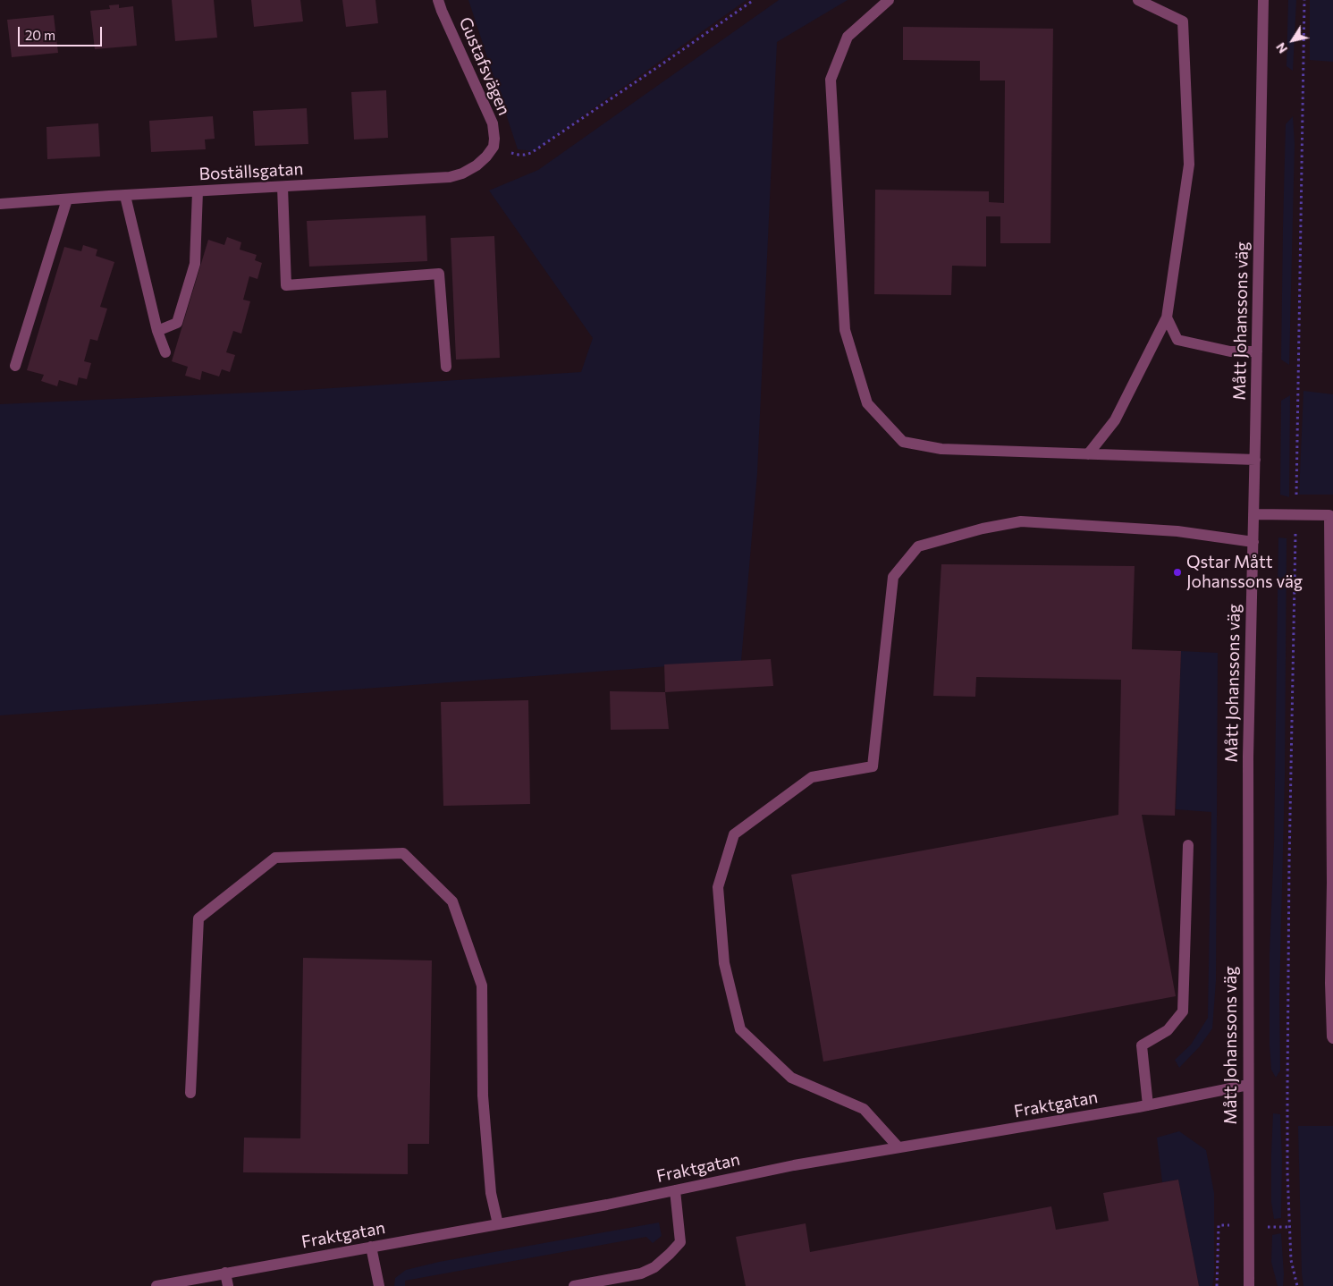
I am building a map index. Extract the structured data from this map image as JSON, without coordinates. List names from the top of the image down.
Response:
{
  "streets": {
    "street": [
      "Gustafsvägen",
      "Boställsgatan",
      "Mått Johanssons väg",
      "Fraktgatan"
    ]
  },
  "crossings": [
    ["Gustafsvägen", "Boställsgatan"],
    ["Mått Johanssons väg", "Fraktgatan"]
  ],
  "places": ["Qstar Mått Johanssons väg"],
  "scale_bar": "20 m",
  "north": "bottom left"
}
